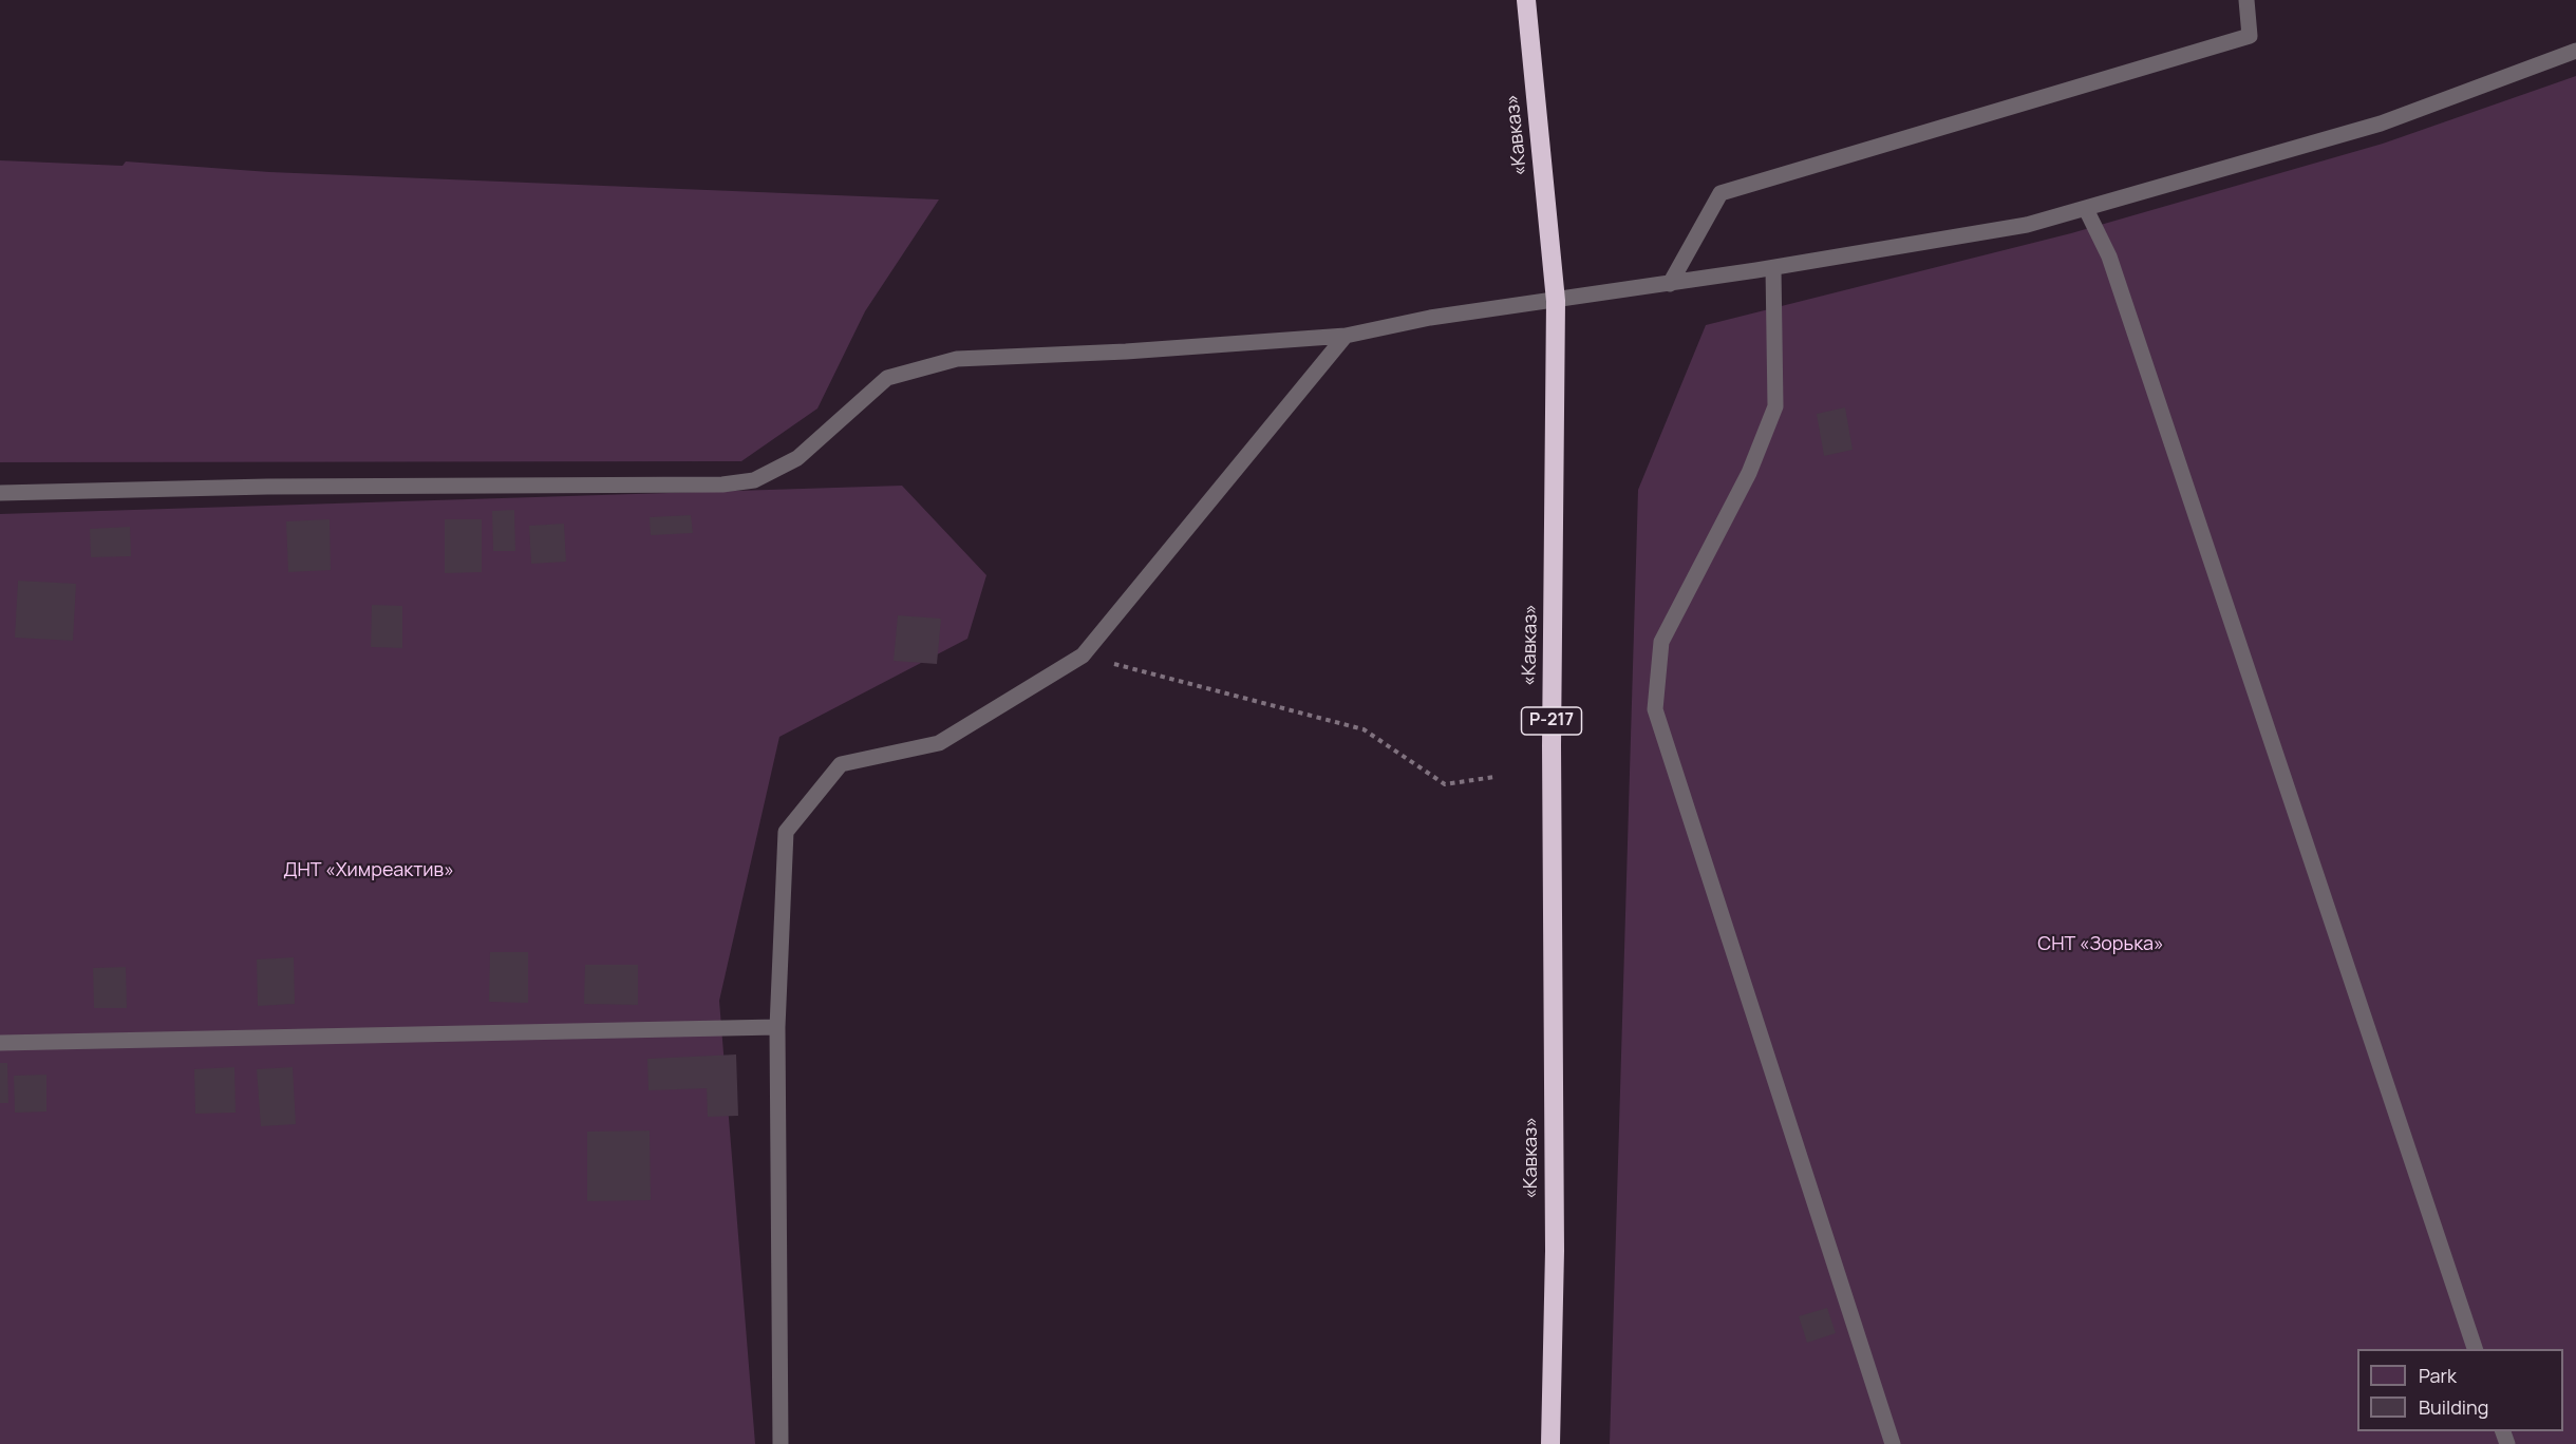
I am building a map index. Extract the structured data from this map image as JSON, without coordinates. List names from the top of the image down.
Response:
{
  "streets": {
    "highway": ["«Кавказ»", "Р-217"]
  },
  "parks": ["ДНТ «Химреактив»", "СНТ «Зорька»"],
  "legend": ["Park", "Building"]
}
